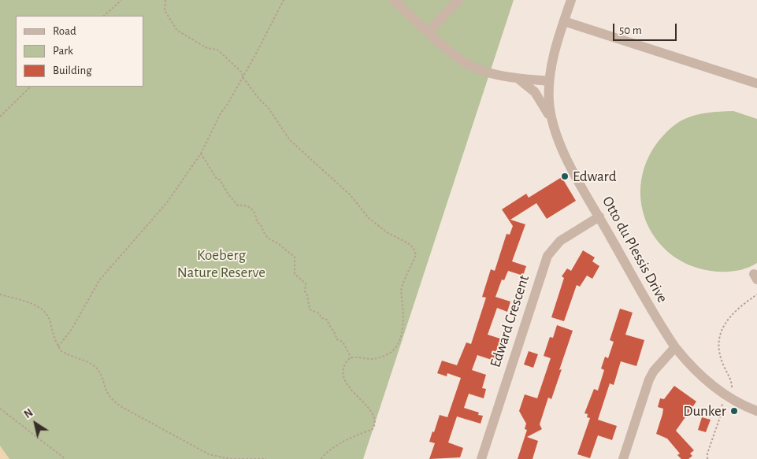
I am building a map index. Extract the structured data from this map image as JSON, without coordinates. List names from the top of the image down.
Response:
{
  "streets": {
    "street": ["Otto du Plessis Drive", "Edward Crescent"]
  },
  "crossings": [
    ["Otto du Plessis Drive", "Edward Crescent"]
  ],
  "parks": ["Koeberg Nature Reserve"],
  "places": ["Edward", "Dunker"],
  "legend": ["Road", "Park", "Building"],
  "scale_bar": "50 m",
  "north": "top left"
}
